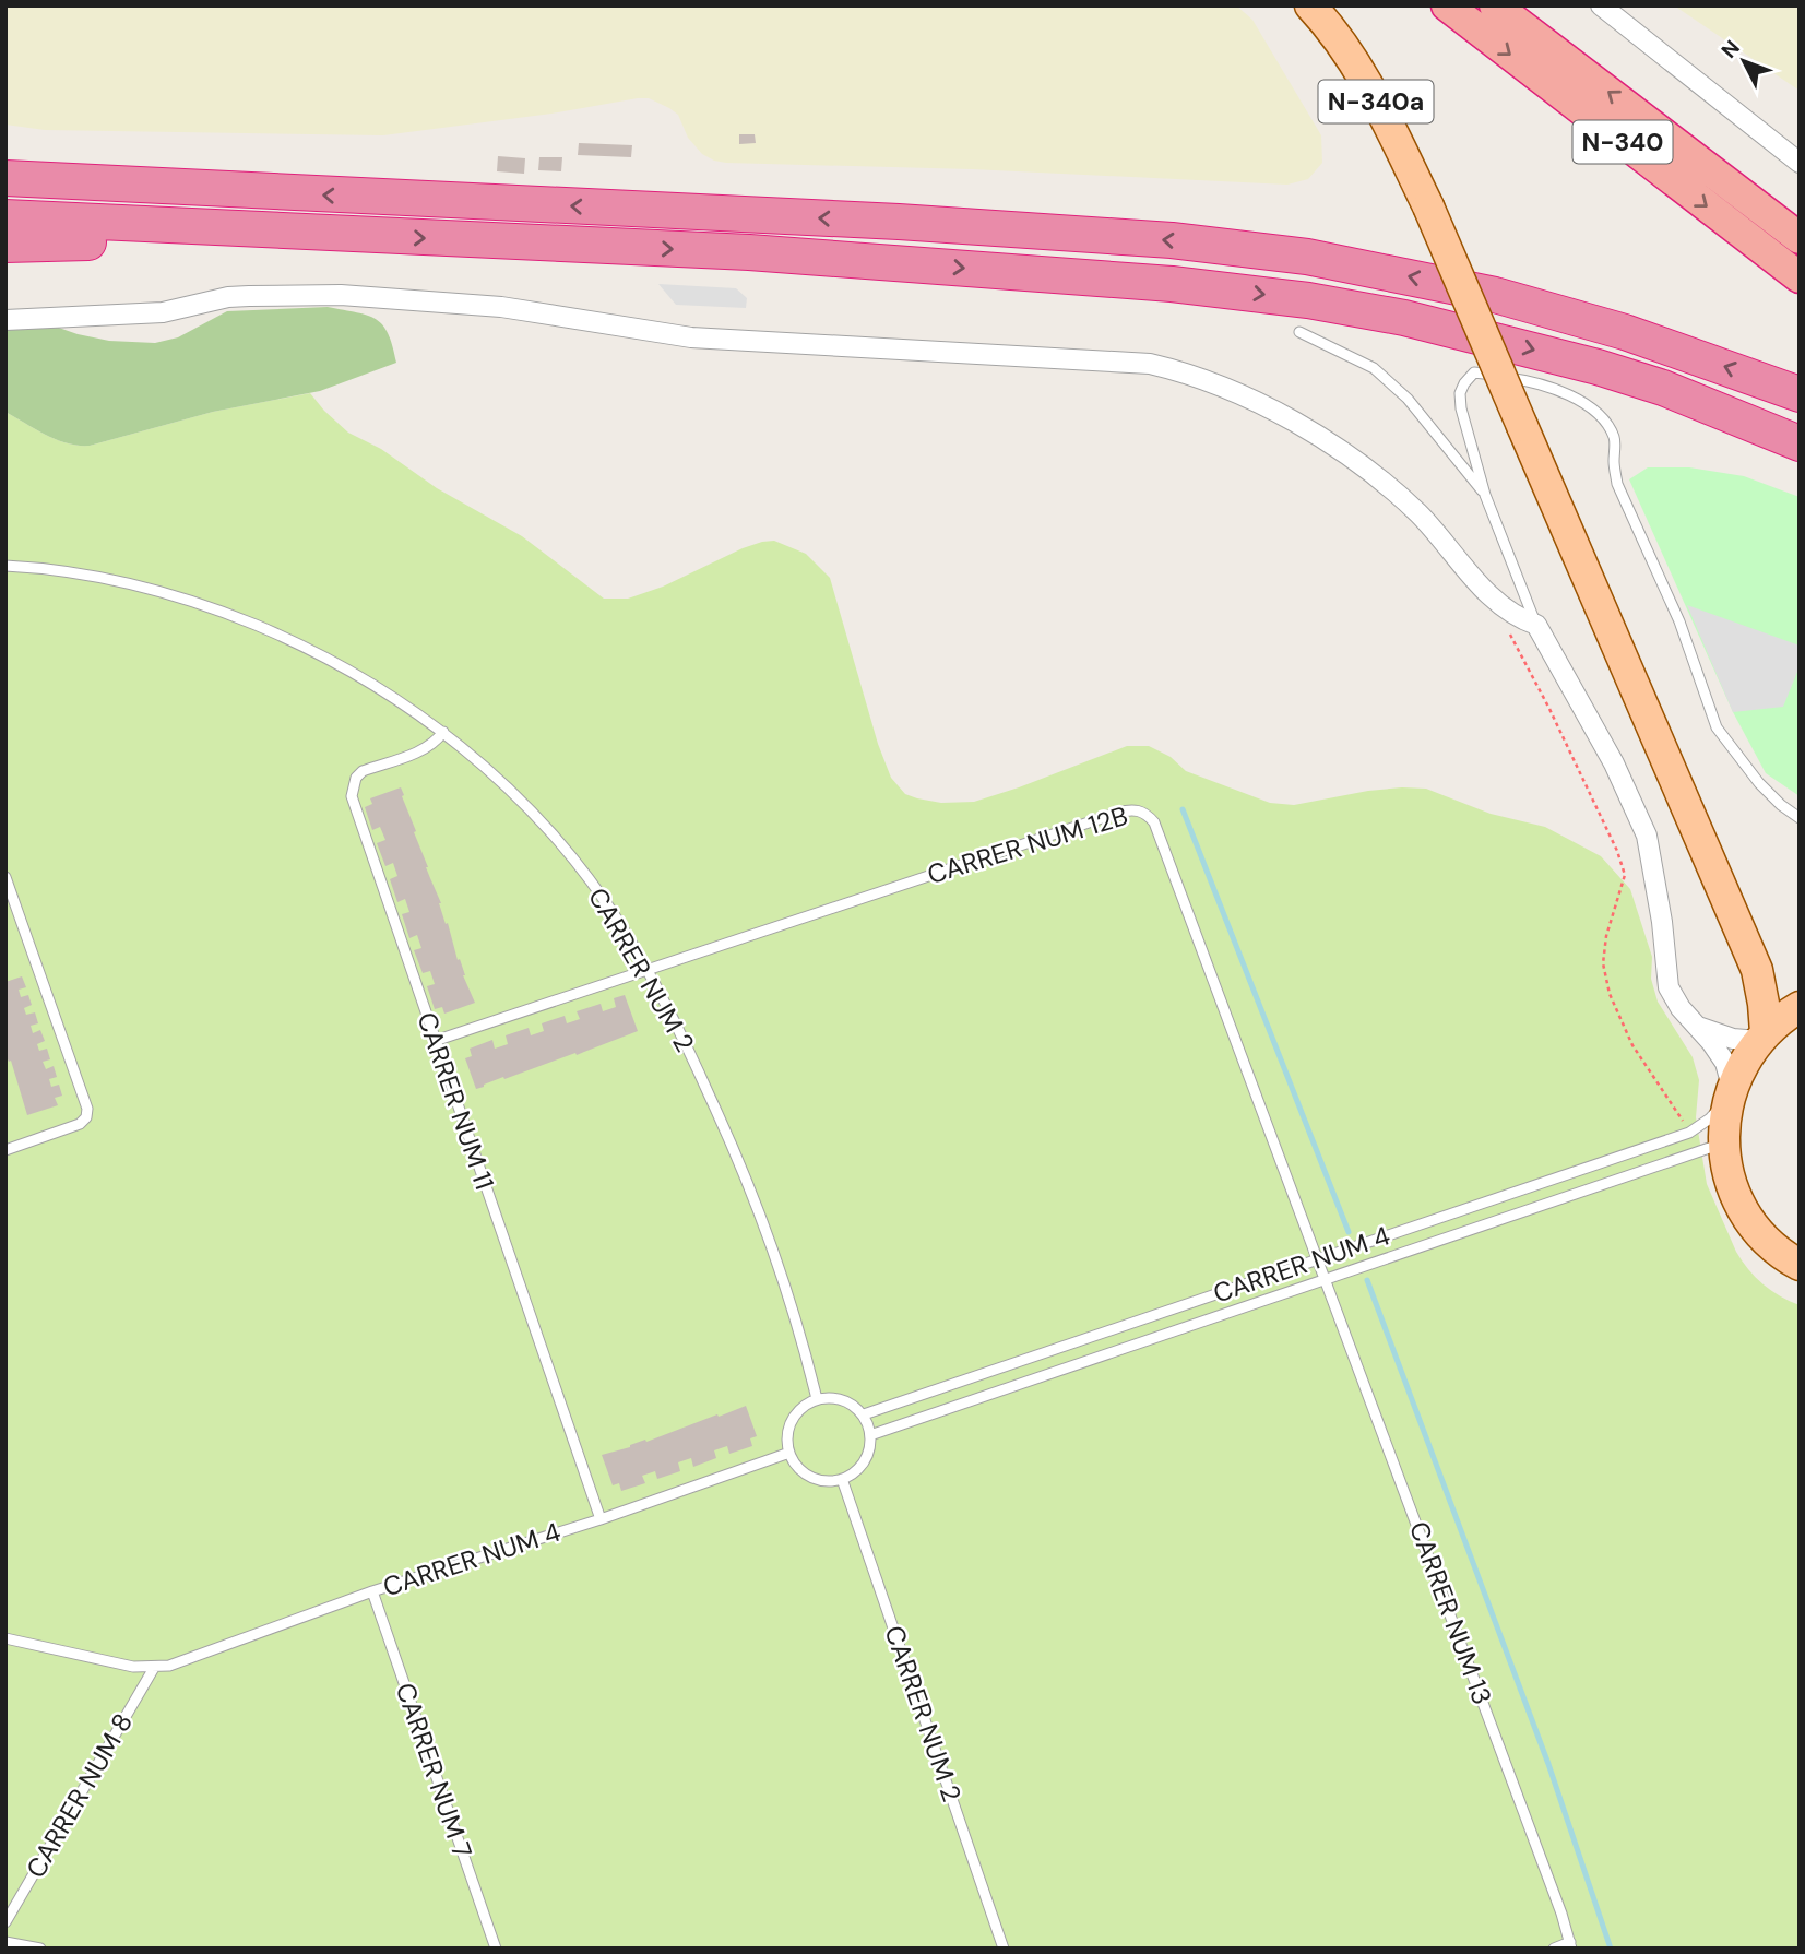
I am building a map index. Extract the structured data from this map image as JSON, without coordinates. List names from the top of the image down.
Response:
{
  "streets": {
    "highway": ["N-340"],
    "main road": ["N-340a"],
    "lane": [
      "CARRER NUM 12B",
      "CARRER NUM 2",
      "CARRER NUM 11",
      "CARRER NUM 4",
      "CARRER NUM 13",
      "CARRER NUM 7",
      "CARRER NUM 8"
    ]
  },
  "crossings": [
    ["CARRER NUM 12B", "CARRER NUM 2"],
    ["CARRER NUM 12B", "CARRER NUM 11"],
    ["CARRER NUM 12B", "CARRER NUM 4"],
    ["CARRER NUM 12B", "CARRER NUM 13"],
    ["CARRER NUM 2", "CARRER NUM 11"],
    ["CARRER NUM 2", "CARRER NUM 4"],
    ["CARRER NUM 11", "CARRER NUM 4"],
    ["CARRER NUM 4", "CARRER NUM 13"],
    ["CARRER NUM 4", "CARRER NUM 7"],
    ["CARRER NUM 4", "CARRER NUM 8"]
  ],
  "north": "top left"
}
